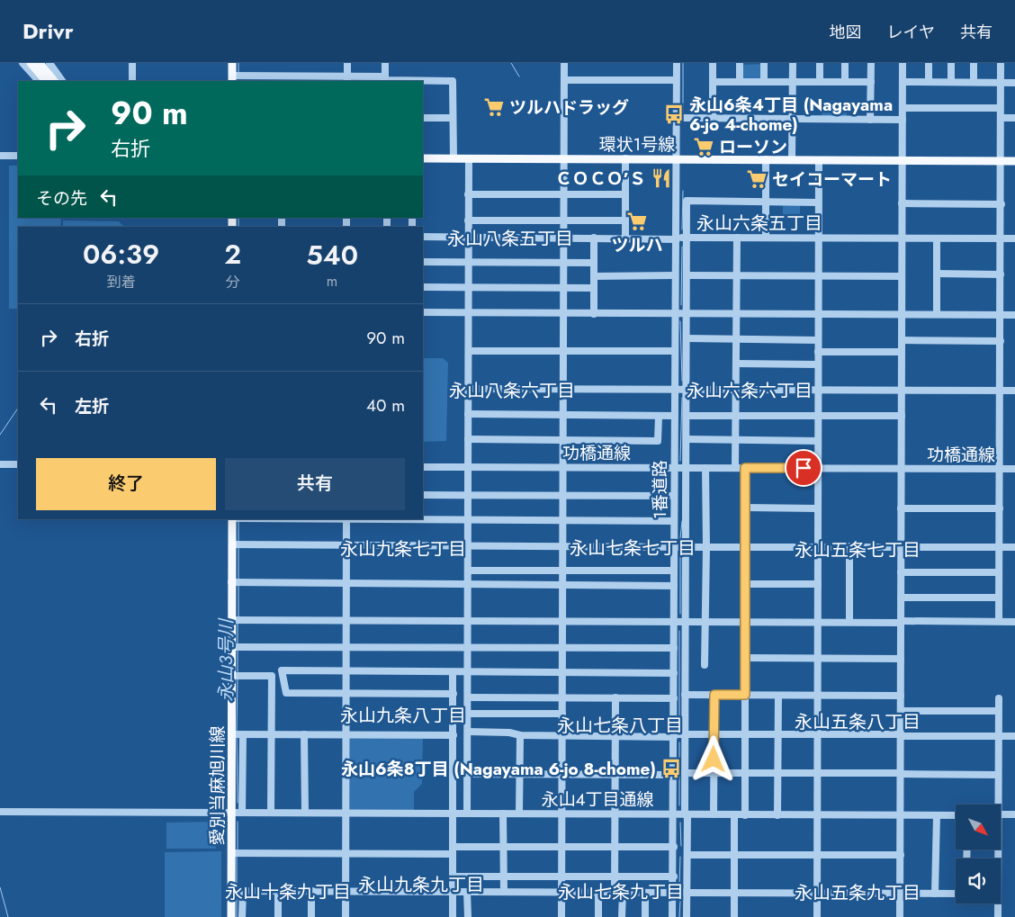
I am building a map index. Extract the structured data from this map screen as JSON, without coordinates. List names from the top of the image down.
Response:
{
  "streets": {
    "main road": ["環状1号線", "愛別当麻旭川線"],
    "street": ["功橋通線", "1番道路", "永山4丁目通線"]
  },
  "crossings": [
    ["環状1号線", "1番道路"],
    ["功橋通線", "1番道路"],
    ["1番道路", "永山4丁目通線"],
    ["愛別当麻旭川線", "永山4丁目通線"]
  ],
  "districts": [
    "永山六条五丁目",
    "永山八条五丁目",
    "永山八条六丁目",
    "永山六条六丁目",
    "永山七条七丁目",
    "永山九条七丁目",
    "永山五条七丁目",
    "永山九条八丁目",
    "永山五条八丁目",
    "永山七条八丁目",
    "永山九条九丁目",
    "永山十条九丁目",
    "永山七条九丁目",
    "永山五条九丁目"
  ],
  "water": ["永山３号川"],
  "places": {
    "supermarket": [
      "ツルハドラッグ",
      "ローソン",
      "セイコーマート",
      "ツルハ"
    ],
    "bus stop": ["永山6条4丁目 (Nagayama 6-jo 4-chome)", "永山6条8丁目 (Nagayama 6-jo 8-chome)"],
    "restaurant": ["ＣＯＣＯ’Ｓ"]
  },
  "north": "bottom right",
  "page": {
    "header": "Drivr",
    "nav": ["地図", "レイヤ", "共有"],
    "turn": ["90 m", "右折"],
    "then": "その先",
    "eta": [
      "06:39",
      "到着",
      "2",
      "分",
      "540",
      "m"
    ],
    "list": [
      {
        "name": "右折",
        "value": "90 m"
      },
      {
        "name": "左折",
        "value": "40 m"
      }
    ],
    "buttons": ["終了", "共有"]
  }
}
